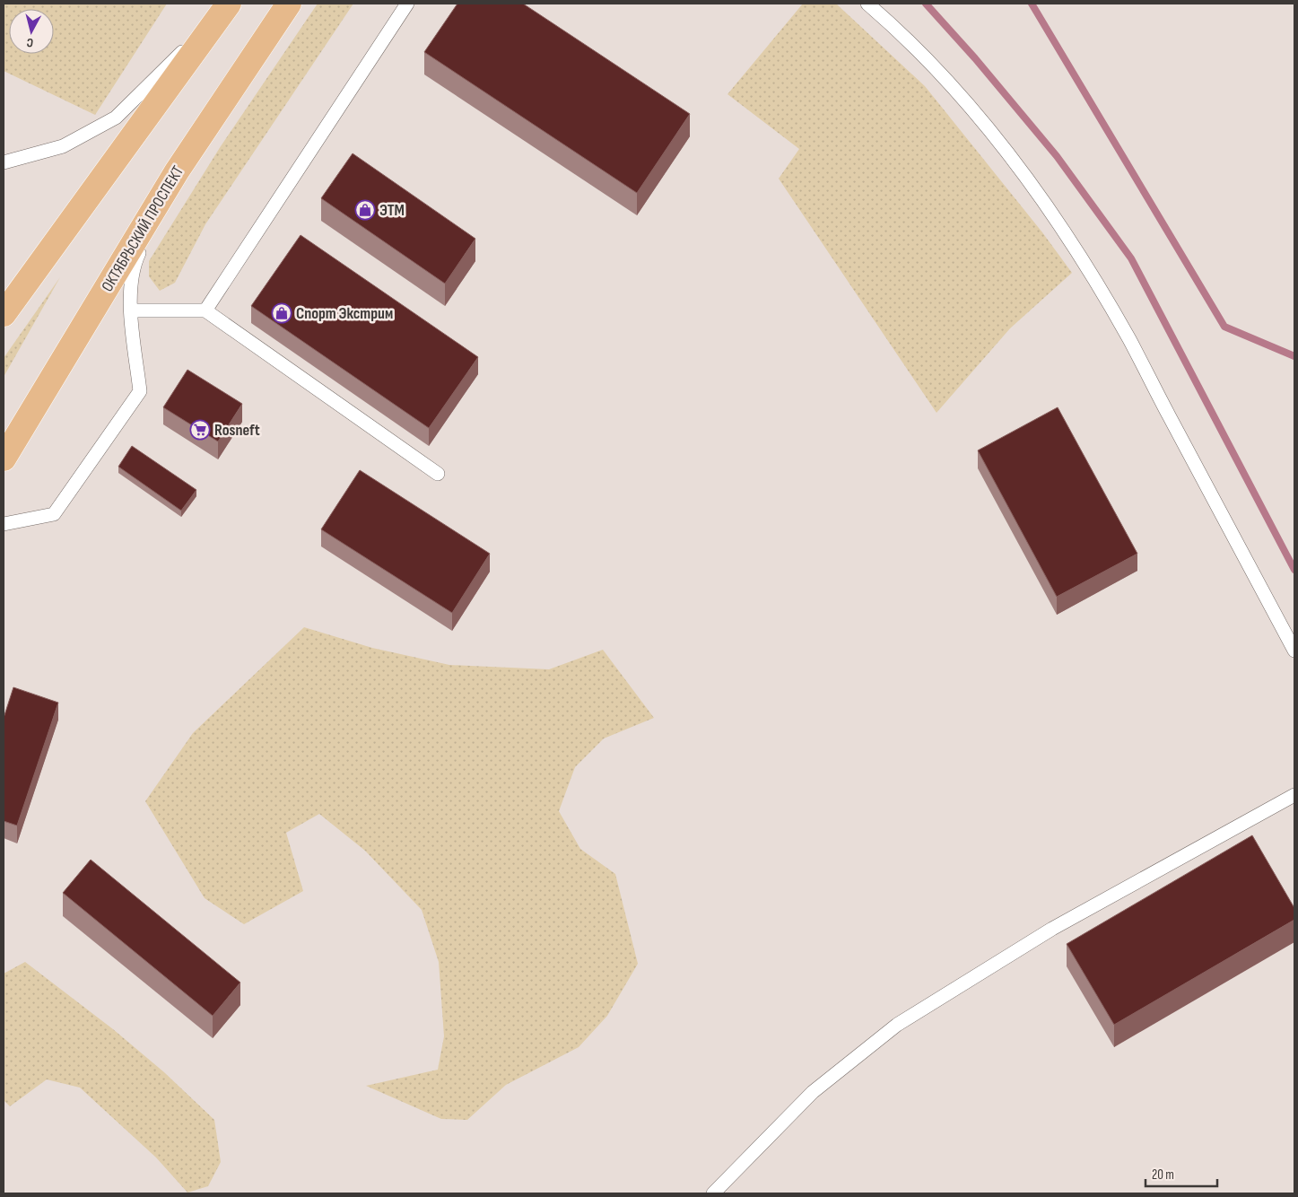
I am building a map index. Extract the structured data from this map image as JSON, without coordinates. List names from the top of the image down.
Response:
{
  "streets": {
    "main road": ["ОКТЯБРЬСКИЙ ПРОСПЕКТ"]
  },
  "places": {
    "shop": ["ЭТМ", "Спорт Экстрим"],
    "supermarket": ["Rosneft"]
  },
  "scale_bar": "20 m",
  "north": "bottom"
}
